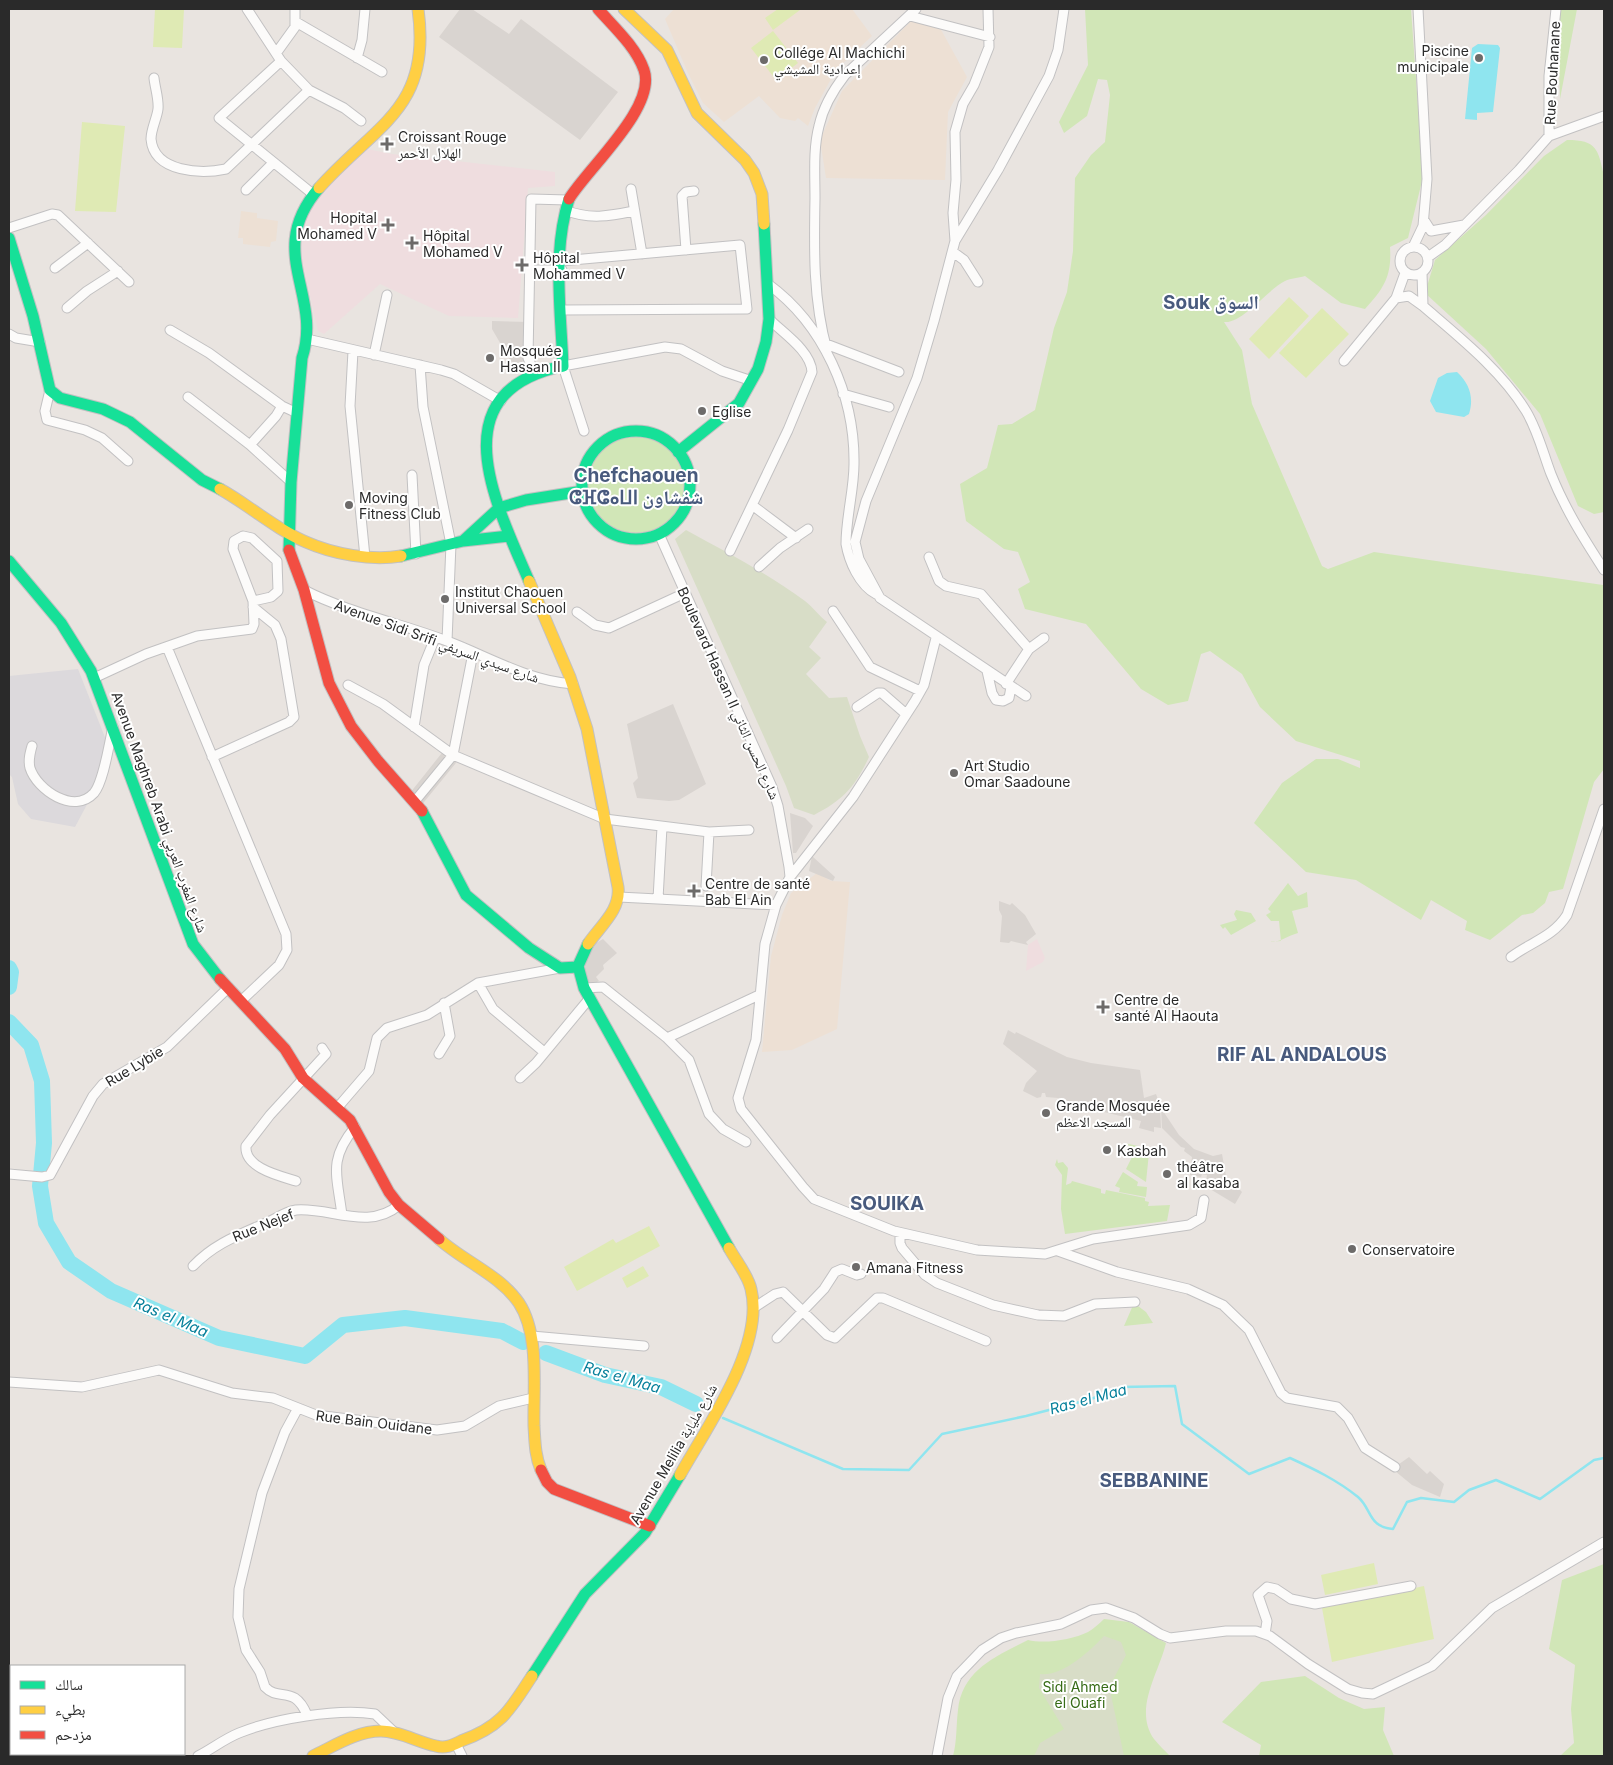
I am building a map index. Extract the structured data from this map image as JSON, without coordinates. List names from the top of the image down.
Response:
{
  "streets": {
    "street": [
      "Rue Bouhanane",
      "Avenue Sidi Srifi شارع سيدي السريفي",
      "Boulevard Hassan II شارع الحسن الثاني",
      "Avenue Maghreb Arabi شارع المغرب العربي",
      "Rue Lybie",
      "Rue Nejef",
      "Rue Bain Ouidane",
      "Avenue Melilia شارع ملياية"
    ]
  },
  "crossings": [
    ["Avenue Maghreb Arabi شارع المغرب العربي", "Rue Lybie"],
    ["Avenue Maghreb Arabi شارع المغرب العربي", "Rue Nejef"],
    ["Avenue Maghreb Arabi شارع المغرب العربي", "Rue Bain Ouidane"],
    ["Avenue Maghreb Arabi شارع المغرب العربي", "Avenue Melilia شارع ملياية"]
  ],
  "districts": [
    "Souk السوق",
    "Chefchaouen ⵛⴼⵛⴰⵡⵏ شفشاون",
    "RIF AL ANDALOUS",
    "SOUIKA",
    "SEBBANINE"
  ],
  "water": ["Ras el Maa"],
  "parks": ["Sidi Ahmed el Ouafi"],
  "places": {
    "other": [
      "Piscine municipale",
      "Collége Al Machichi إعدادية المشيشي",
      "Mosquée Hassan II",
      "Eglise",
      "Moving Fitness Club",
      "Institut Chaouen Universal School",
      "Art Studio Omar Saadoune",
      "Grande Mosquée المسجد الاعظم",
      "Kasbah",
      "théâtre al kasaba",
      "Conservatoire",
      "Amana Fitness"
    ],
    "health": [
      "Croissant Rouge الهلال الأحمر",
      "Hopital Mohamed V",
      "Hôpital Mohamed V",
      "Hôpital Mohammed V",
      "Centre de santé Bab El Ain",
      "Centre de santé Al Haouta"
    ]
  },
  "legend": ["سالك", "بطيء", "مزدحم"]
}
